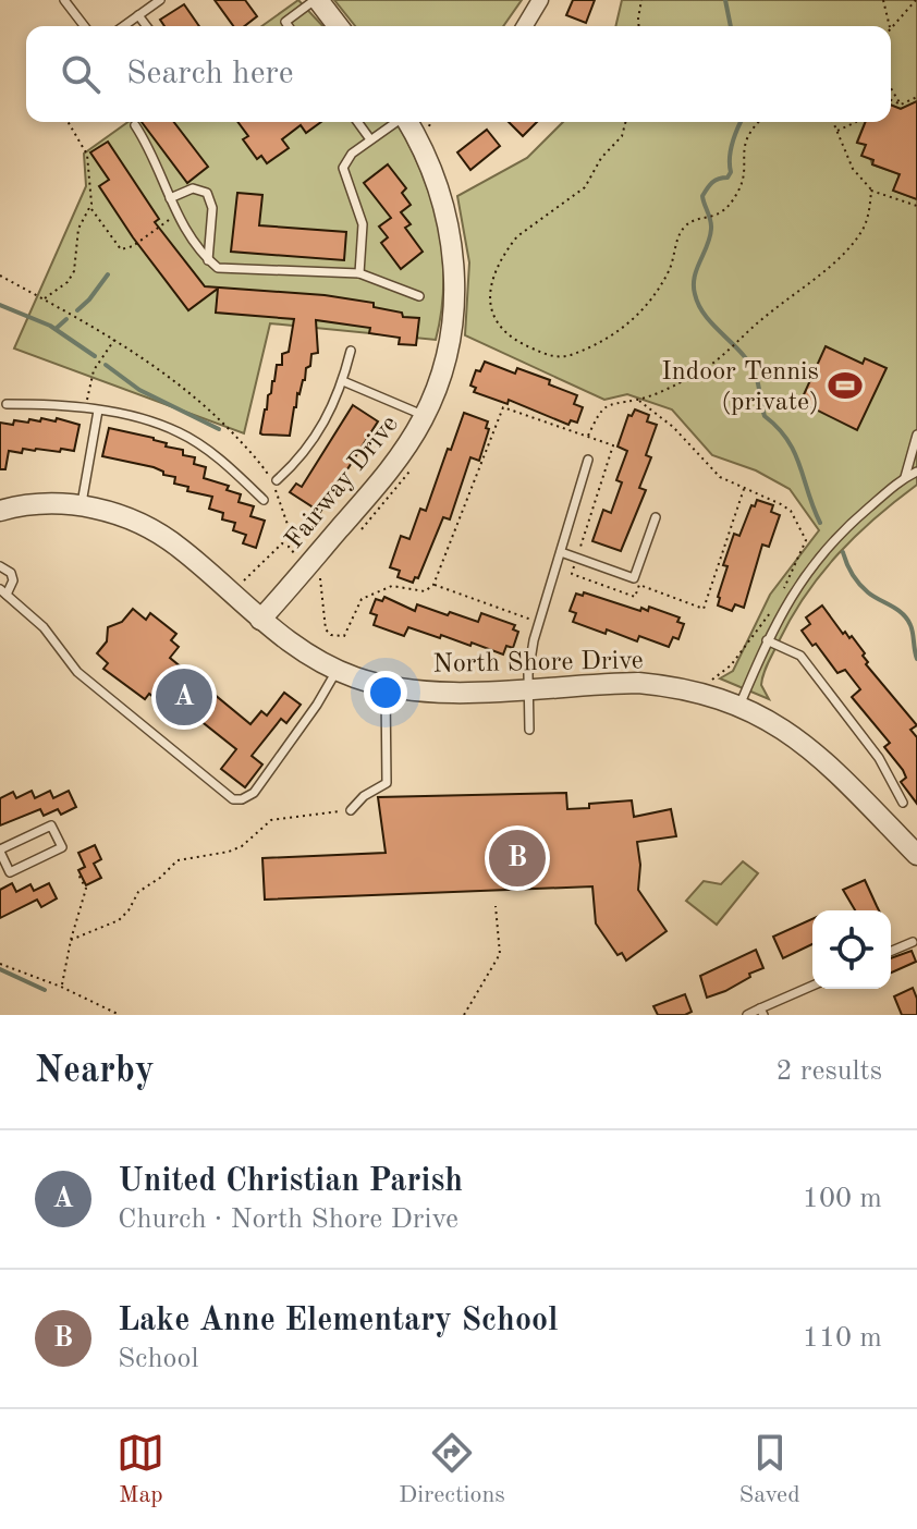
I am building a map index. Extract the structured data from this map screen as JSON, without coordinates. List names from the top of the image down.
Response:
{
  "streets": {
    "street": ["Fairway Drive", "North Shore Drive"]
  },
  "crossings": [
    ["Fairway Drive", "North Shore Drive"]
  ],
  "places": {
    "sports": ["Indoor Tennis (private)"]
  },
  "page": {
    "search": "Search here",
    "pins": ["A", "B"],
    "heading": ["Nearby", "2 results"],
    "list": [
      {
        "mark": "A",
        "name": "United Christian Parish",
        "note": "Church · North Shore Drive",
        "value": "100 m"
      },
      {
        "mark": "B",
        "name": "Lake Anne Elementary School",
        "note": "School",
        "value": "110 m"
      }
    ],
    "nav": ["Map", "Directions", "Saved"]
  }
}
